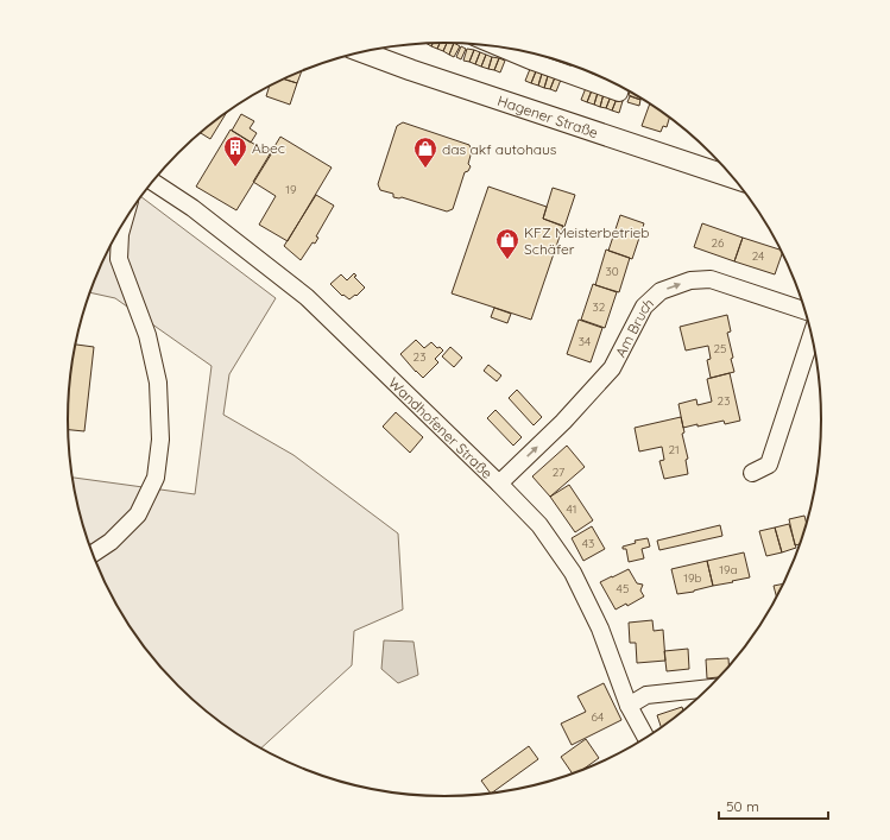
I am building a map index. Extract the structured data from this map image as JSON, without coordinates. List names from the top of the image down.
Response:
{
  "streets": {
    "main road": ["Hagener Straße"],
    "street": ["Am Bruch", "Wandhofener Straße"]
  },
  "crossings": [
    ["Am Bruch", "Wandhofener Straße"]
  ],
  "one_way": ["Am Bruch"],
  "places": {
    "building": ["Abec"],
    "shop": ["das akf autohaus", "KFZ Meisterbetrieb Schäfer"]
  },
  "house_numbers": [
    "19",
    "26",
    "24",
    "30",
    "32",
    "34",
    "25",
    "23",
    "23",
    "21",
    "27",
    "41",
    "43",
    "19a",
    "19b",
    "45",
    "64"
  ],
  "scale_bar": "50 m"
}
